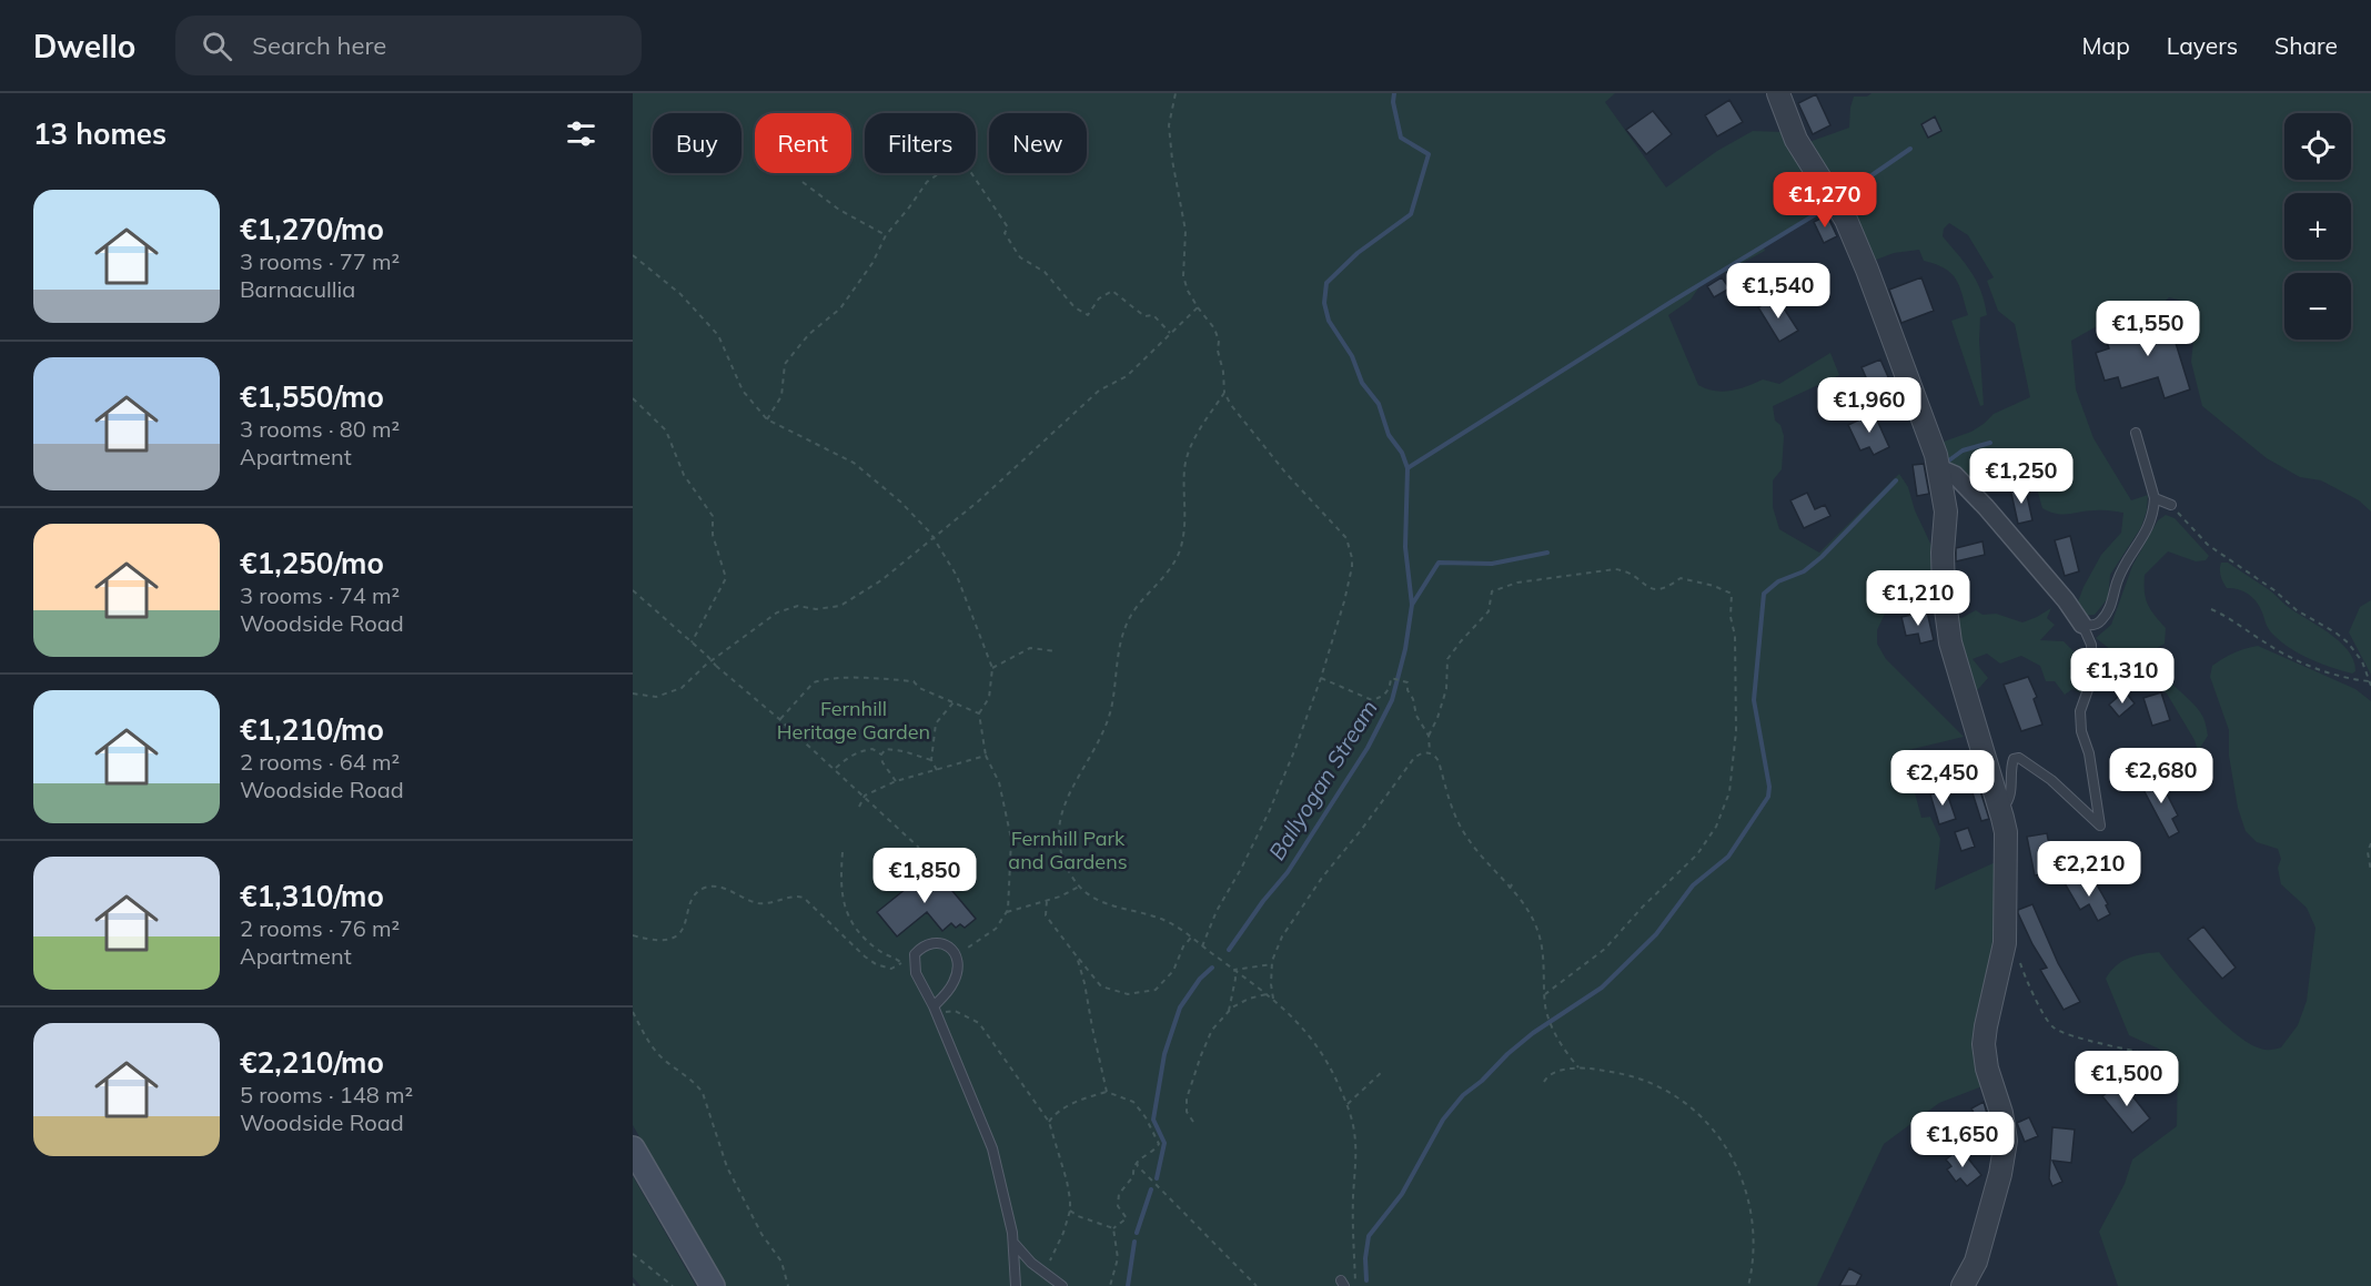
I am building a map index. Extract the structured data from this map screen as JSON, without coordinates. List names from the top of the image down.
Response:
{
  "water": ["Ballyogan Stream"],
  "parks": ["Fernhill Heritage Garden", "Fernhill Park and Gardens"],
  "page": {
    "header": "Dwello",
    "search": "Search here",
    "nav": ["Map", "Layers", "Share"],
    "heading": "13 homes",
    "map_buttons": ["+", "−"],
    "chip": [
      "Buy",
      "Rent",
      "Filters",
      "New"
    ],
    "price": [
      "€1,270",
      "€1,540",
      "€1,550",
      "€1,960",
      "€1,250",
      "€1,210",
      "€1,310",
      "€2,680",
      "€2,450",
      "€2,210",
      "€1,850",
      "€1,500",
      "€1,650"
    ],
    "list": [
      {
        "name": "€1,270/mo",
        "note": "3 rooms · 77 m² · Barnacullia"
      },
      {
        "name": "€1,550/mo",
        "note": "3 rooms · 80 m² · Apartment"
      },
      {
        "name": "€1,250/mo",
        "note": "3 rooms · 74 m² · Woodside Road"
      },
      {
        "name": "€1,210/mo",
        "note": "2 rooms · 64 m² · Woodside Road"
      },
      {
        "name": "€1,310/mo",
        "note": "2 rooms · 76 m² · Apartment"
      },
      {
        "name": "€2,210/mo",
        "note": "5 rooms · 148 m² · Woodside Road"
      }
    ]
  }
}
